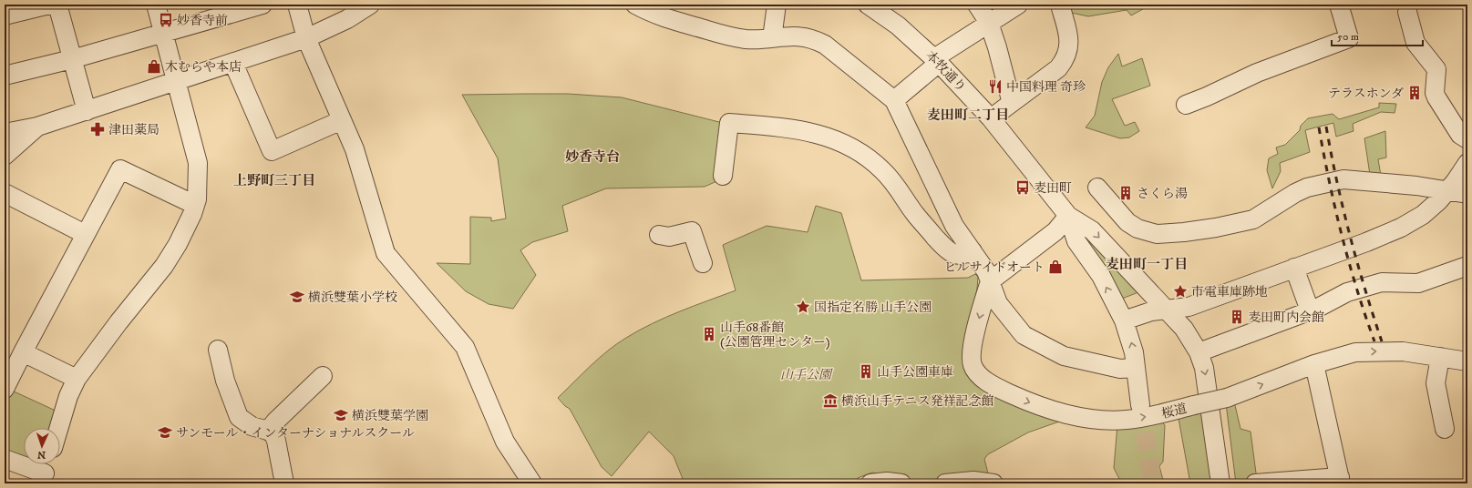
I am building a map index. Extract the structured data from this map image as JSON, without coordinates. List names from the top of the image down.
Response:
{
  "streets": {
    "street": ["本牧通り", "桜道"]
  },
  "districts": [
    "麦田町二丁目",
    "妙香寺台",
    "上野町三丁目",
    "麦田町一丁目"
  ],
  "parks": ["山手公園"],
  "places": {
    "bus stop": ["妙香寺前", "麦田町"],
    "shop": ["木むらや本店", "ヒルサイドオート"],
    "restaurant": ["中国料理 奇珍"],
    "building": [
      "テラスホンダ",
      "さくら湯",
      "麦田町内会館",
      "山手68番館 (公園管理センター)",
      "山手公園車庫"
    ],
    "pharmacy": ["津田薬局"],
    "place": ["市電車庫跡地", "国指定名勝 山手公園"],
    "school or university": ["横浜雙葉小学校", "横浜雙葉学園", "サンモール・インターナショナルスクール"],
    "museum": ["横浜山手テニス発祥記念館"]
  },
  "scale_bar": "50 m",
  "north": "bottom"
}
